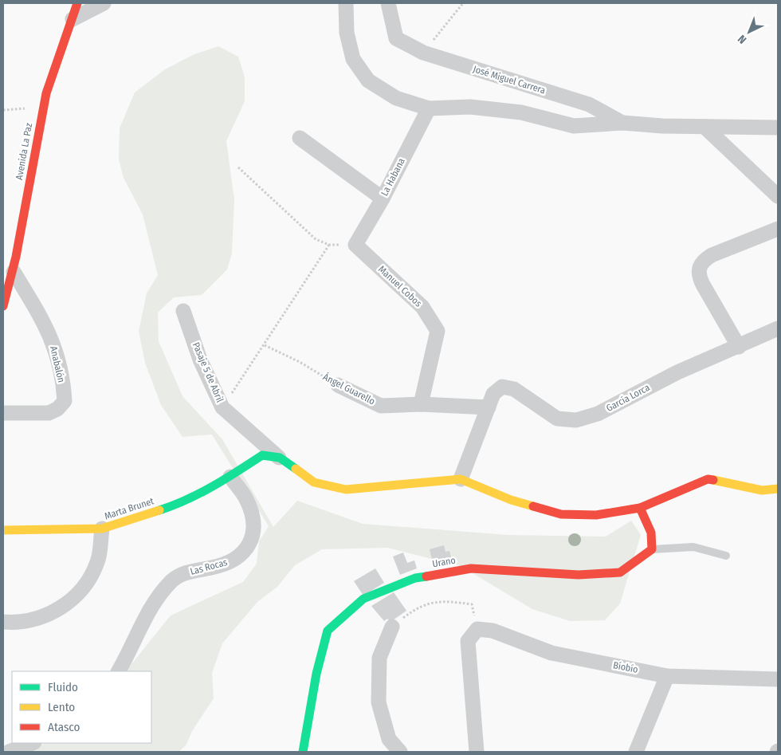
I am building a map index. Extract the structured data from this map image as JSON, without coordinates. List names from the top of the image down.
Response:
{
  "streets": {
    "street": [
      "José Miguel Carrera",
      "Avenida La Paz",
      "La Habana",
      "Manuel Cobos",
      "Anabalón",
      "Pasaje 5 de Abril",
      "Ángel Guarello",
      "García Lorca",
      "Marta Brunet",
      "Urano",
      "Las Rocas",
      "Bíobío"
    ]
  },
  "crossings": [
    ["José Miguel Carrera", "La Habana"],
    ["Avenida La Paz", "Anabalón"],
    ["La Habana", "Manuel Cobos"],
    ["Manuel Cobos", "Ángel Guarello"],
    ["Pasaje 5 de Abril", "Marta Brunet"],
    ["Ángel Guarello", "García Lorca"],
    ["Marta Brunet", "Las Rocas"]
  ],
  "legend": ["Fluido", "Lento", "Atasco"],
  "north": "bottom left"
}
